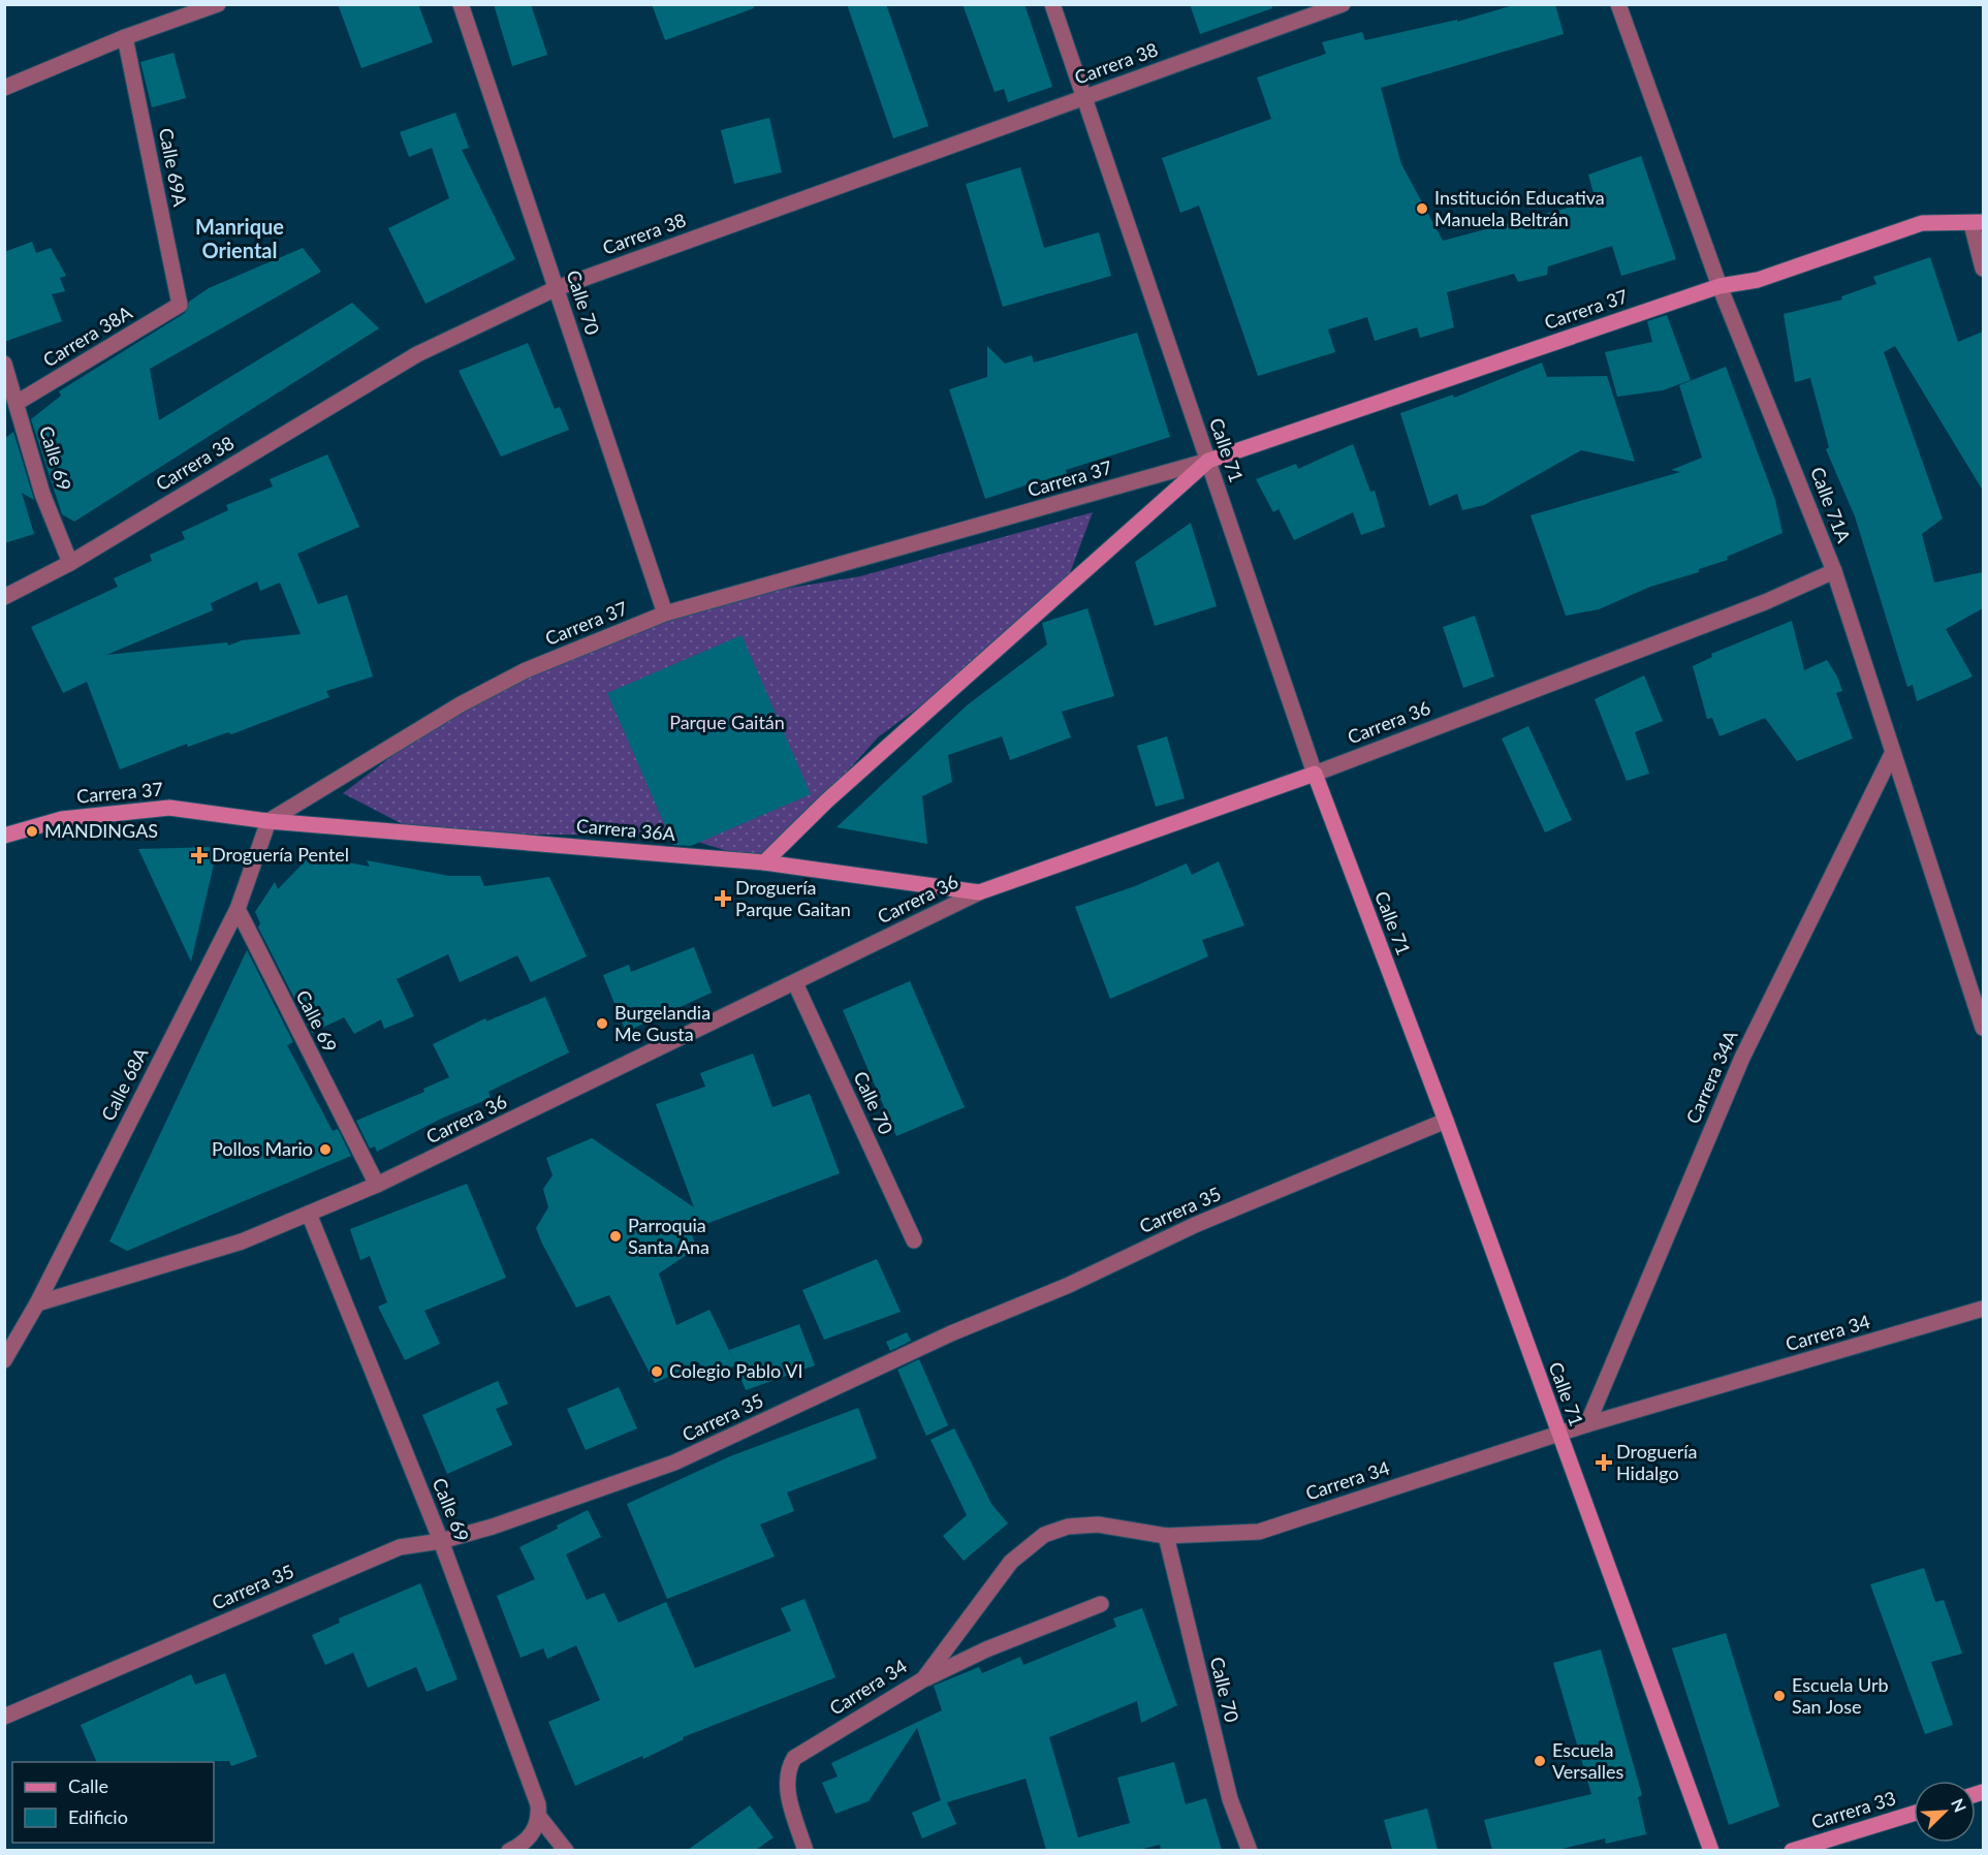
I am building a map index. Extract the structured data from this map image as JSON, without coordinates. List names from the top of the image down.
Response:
{
  "streets": {
    "street": [
      "Carrera 38",
      "Calle 69A",
      "Calle 70",
      "Carrera 37",
      "Carrera 38A",
      "Calle 71",
      "Calle 69",
      "Calle 71A",
      "Carrera 36",
      "Carrera 36A",
      "Carrera 34A",
      "Calle 68A",
      "Carrera 35",
      "Carrera 34",
      "Carrera 33"
    ]
  },
  "crossings": [
    ["Carrera 38", "Calle 70"],
    ["Carrera 38", "Calle 71"],
    ["Carrera 38", "Calle 69"],
    ["Calle 69A", "Carrera 38A"],
    ["Calle 70", "Carrera 37"],
    ["Calle 70", "Carrera 36"],
    ["Calle 70", "Carrera 34"],
    ["Carrera 37", "Calle 71"],
    ["Carrera 37", "Calle 71A"],
    ["Carrera 37", "Carrera 36A"],
    ["Carrera 37", "Calle 68A"],
    ["Carrera 38A", "Calle 69"],
    ["Calle 71", "Carrera 36"],
    ["Calle 71", "Carrera 35"],
    ["Calle 71", "Carrera 34"],
    ["Calle 69", "Carrera 36"],
    ["Calle 69", "Calle 68A"],
    ["Calle 69", "Carrera 35"],
    ["Calle 71A", "Carrera 36"],
    ["Calle 71A", "Carrera 34A"],
    ["Carrera 36", "Carrera 36A"],
    ["Carrera 36", "Calle 68A"],
    ["Carrera 36A", "Calle 68A"],
    ["Carrera 34A", "Carrera 34"]
  ],
  "districts": ["Manrique Oriental"],
  "parks": ["Parque Gaitán"],
  "places": {
    "other": [
      "Institución Educativa Manuela Beltrán",
      "MANDINGAS",
      "Burgelandia Me Gusta",
      "Pollos Mario",
      "Parroquia Santa Ana",
      "Colegio Pablo VI",
      "Escuela Urb San Jose",
      "Escuela Versalles"
    ],
    "health": ["Droguería Pentel", "Droguería Parque Gaitan", "Droguería Hidalgo"]
  },
  "legend": ["Calle", "Edificio"],
  "north": "top right"
}
